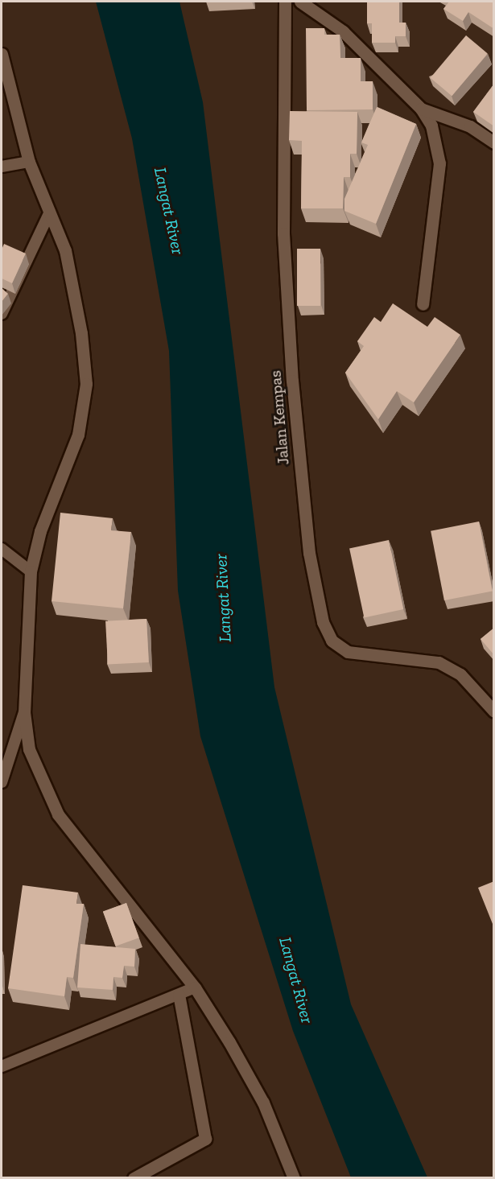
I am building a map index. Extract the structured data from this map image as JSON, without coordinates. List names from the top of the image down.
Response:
{
  "streets": {
    "street": ["Jalan Kempas"]
  },
  "water": ["Langat River"]
}
